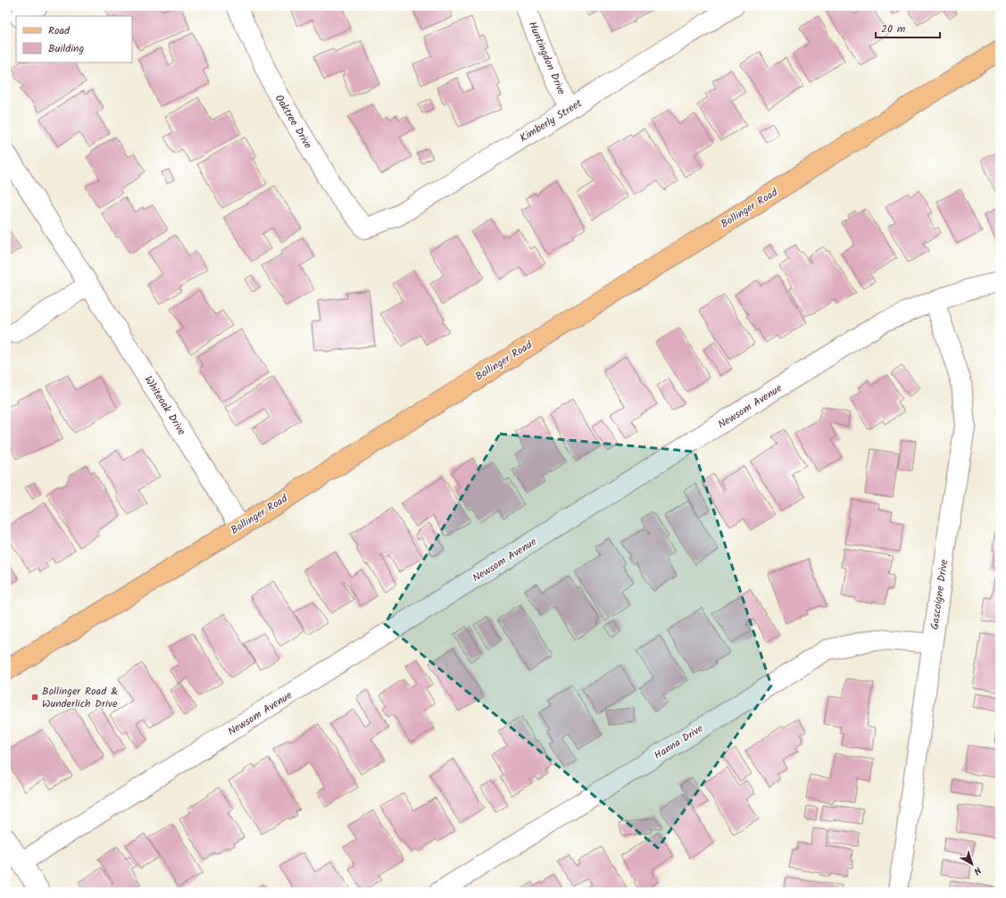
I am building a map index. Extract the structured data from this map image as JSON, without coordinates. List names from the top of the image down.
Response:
{
  "streets": {
    "main road": ["Bollinger Road"],
    "street": [
      "Huntingdon Drive",
      "Kimberly Street",
      "Oaktree Drive",
      "Whiteoak Drive",
      "Newsom Avenue",
      "Gascoigne Drive",
      "Hanna Drive"
    ]
  },
  "crossings": [
    ["Huntingdon Drive", "Kimberly Street"],
    ["Kimberly Street", "Oaktree Drive"],
    ["Bollinger Road", "Whiteoak Drive"],
    ["Newsom Avenue", "Gascoigne Drive"],
    ["Gascoigne Drive", "Hanna Drive"]
  ],
  "places": {
    "transit": ["Bollinger Road & Wunderlich Drive"]
  },
  "legend": ["Road", "Building"],
  "scale_bar": "20 m",
  "north": "bottom right"
}
